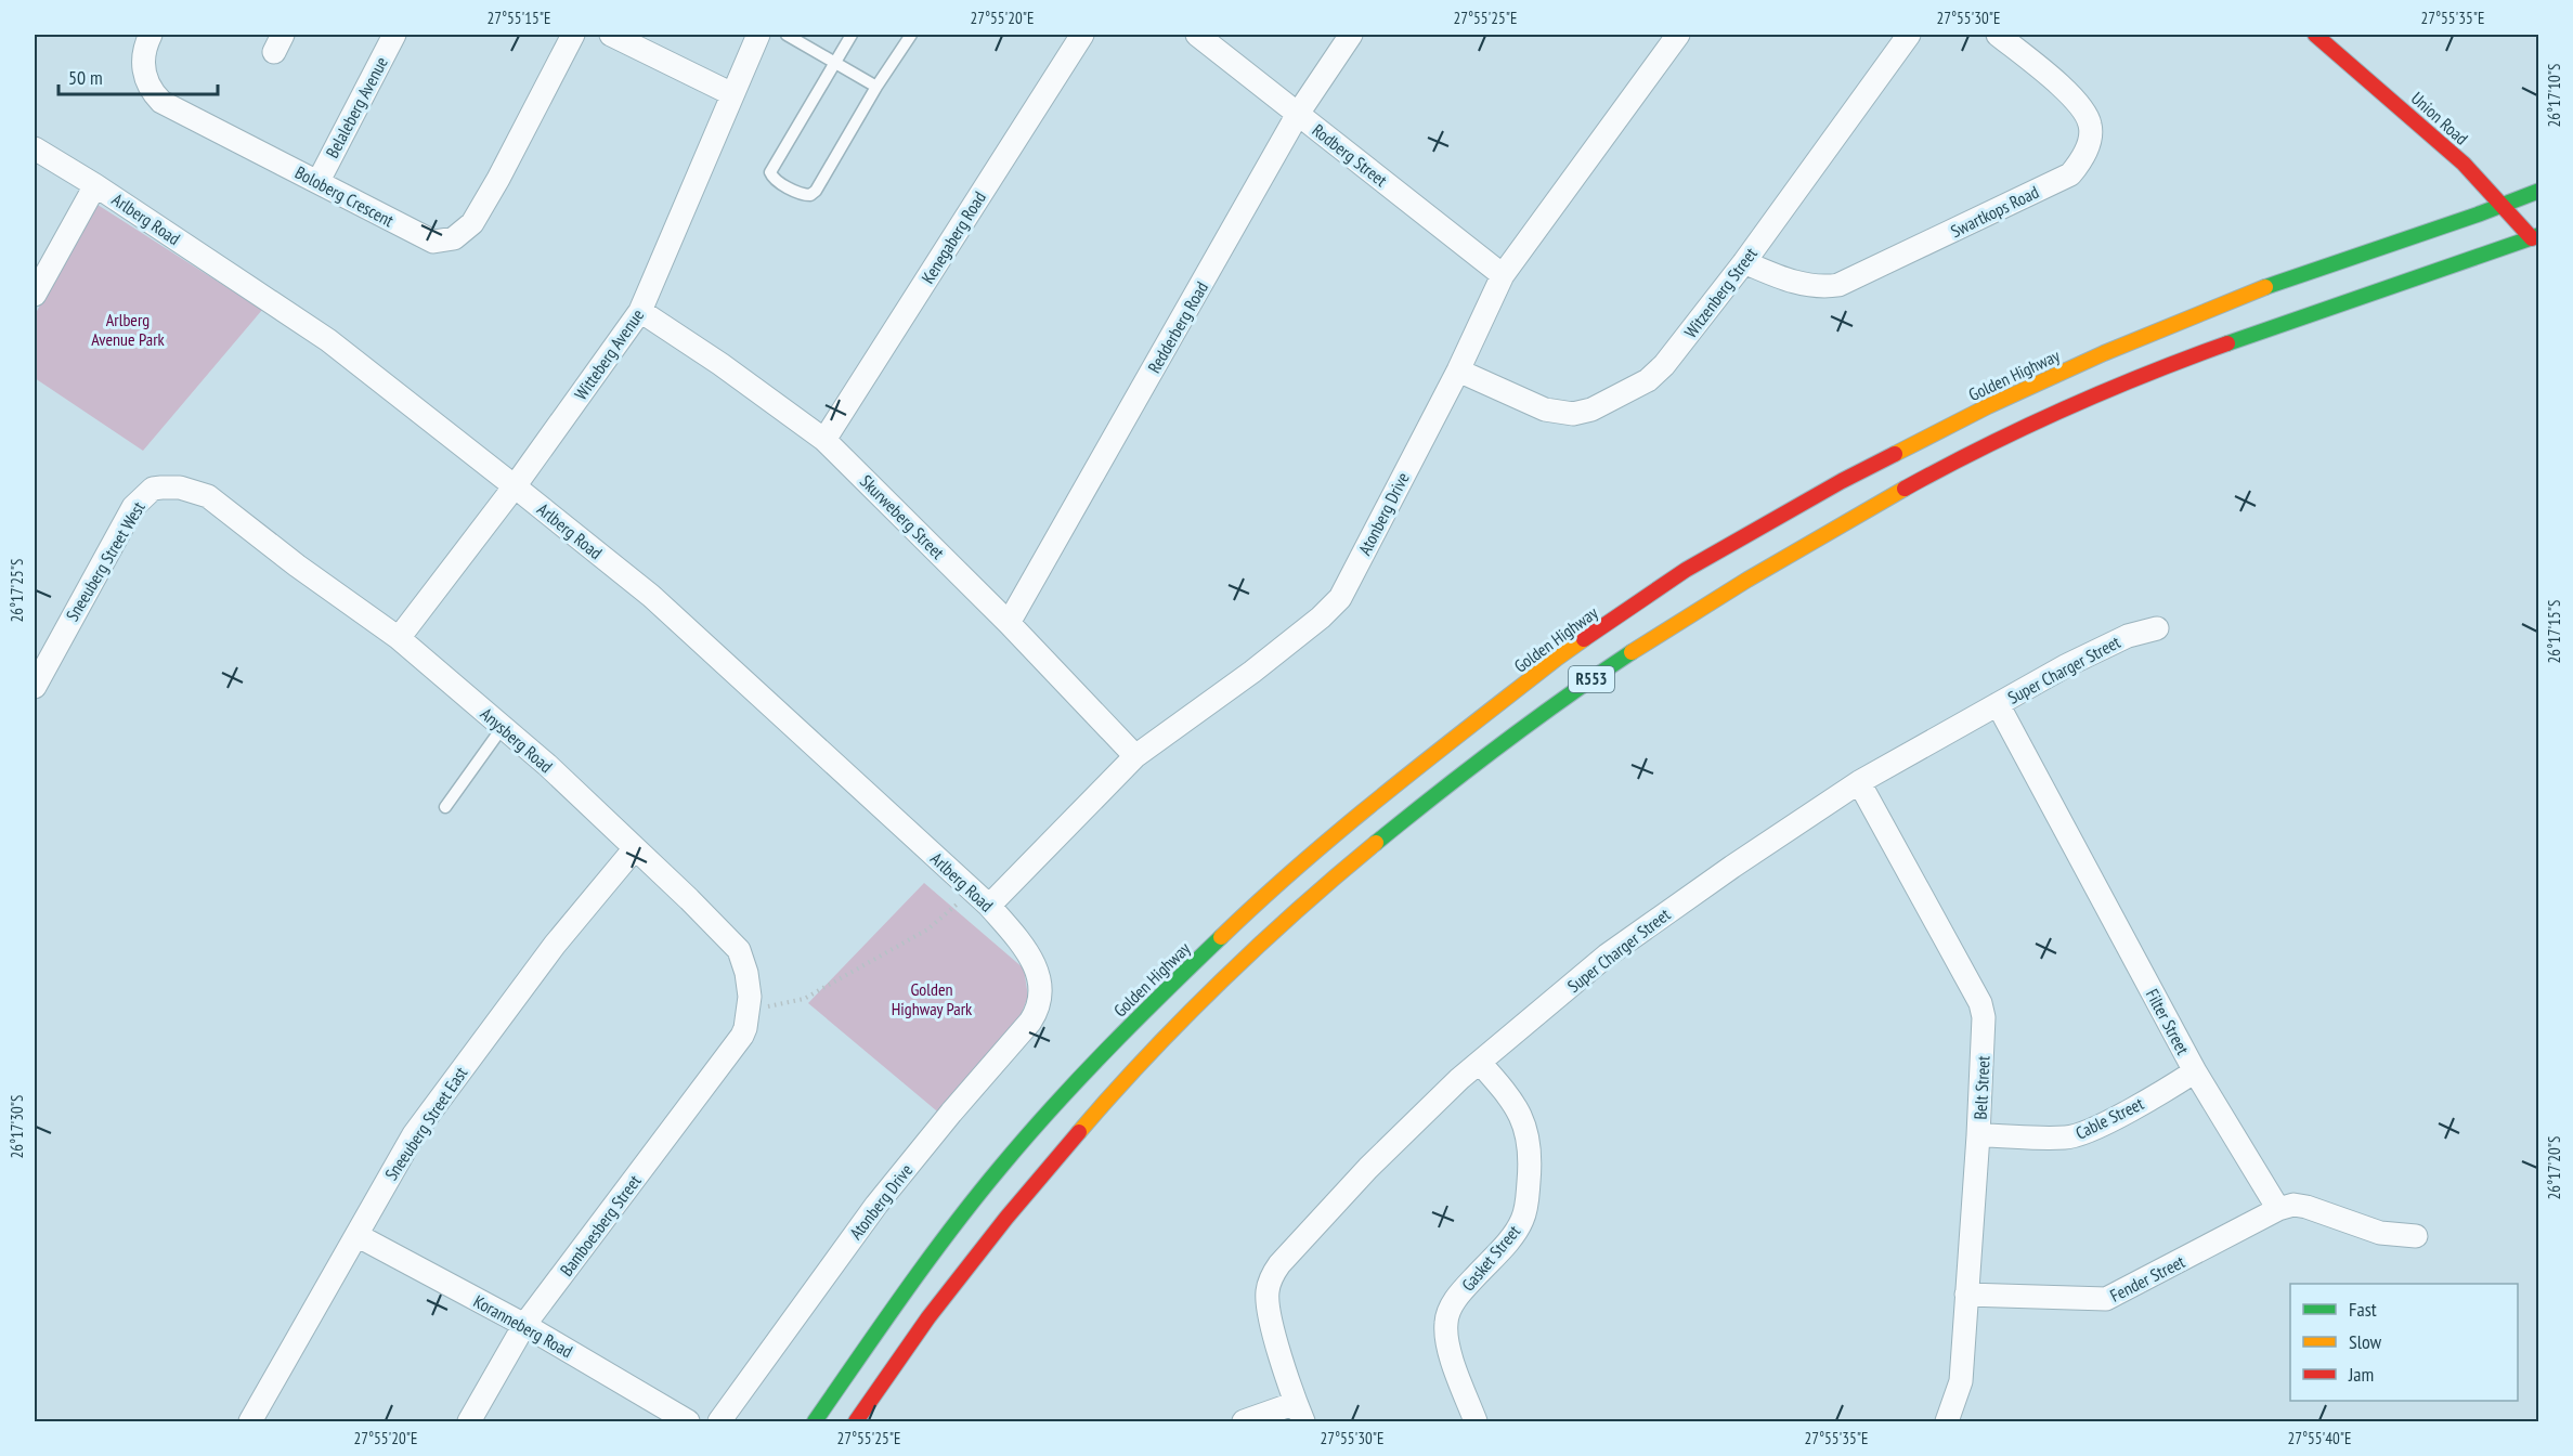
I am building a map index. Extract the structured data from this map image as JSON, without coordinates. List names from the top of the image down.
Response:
{
  "streets": {
    "main road": ["Union Road", "Golden Highway", "R553"],
    "street": [
      "Belaleberg Avenue",
      "Rodberg Street",
      "Boloberg Crescent",
      "Swartkops Road",
      "Arlberg Road",
      "Kenegaberg Road",
      "Witzenberg Street",
      "Redderberg Road",
      "Witteberg Avenue",
      "Atonberg Drive",
      "Skurweberg Street",
      "Sneeuberg Street West",
      "Super Charger Street",
      "Anysberg Road",
      "Filter Street",
      "Belt Street",
      "Cable Street",
      "Sneeuberg Street East",
      "Bamboesberg Street",
      "Gasket Street",
      "Fender Street",
      "Koranneberg Road"
    ]
  },
  "crossings": [
    ["Belaleberg Avenue", "Boloberg Crescent"],
    ["Union Road", "Golden Highway"],
    ["Union Road", "R553"],
    ["Rodberg Street", "Redderberg Road"],
    ["Rodberg Street", "Atonberg Drive"],
    ["Swartkops Road", "Witzenberg Street"],
    ["Arlberg Road", "Witteberg Avenue"],
    ["Arlberg Road", "Atonberg Drive"],
    ["Kenegaberg Road", "Skurweberg Street"],
    ["Witzenberg Street", "Atonberg Drive"],
    ["Redderberg Road", "Skurweberg Street"],
    ["Witteberg Avenue", "Skurweberg Street"],
    ["Witteberg Avenue", "Anysberg Road"],
    ["Atonberg Drive", "Skurweberg Street"],
    ["Sneeuberg Street West", "Anysberg Road"],
    ["Super Charger Street", "Filter Street"],
    ["Super Charger Street", "Belt Street"],
    ["Super Charger Street", "Gasket Street"],
    ["Anysberg Road", "Sneeuberg Street East"],
    ["Anysberg Road", "Bamboesberg Street"],
    ["Filter Street", "Cable Street"],
    ["Filter Street", "Fender Street"],
    ["Belt Street", "Cable Street"],
    ["Belt Street", "Fender Street"],
    ["Sneeuberg Street East", "Koranneberg Road"],
    ["Bamboesberg Street", "Koranneberg Road"]
  ],
  "parks": ["Arlberg Avenue Park", "Golden Highway Park"],
  "legend": ["Fast", "Slow", "Jam"],
  "scale_bar": "50 m",
  "coordinates": [
    "27°55'15\"E",
    "27°55'20\"E",
    "27°55'25\"E",
    "27°55'30\"E",
    "27°55'35\"E",
    "26°17'10\"S",
    "26°17'25\"S",
    "26°17'15\"S",
    "26°17'30\"S",
    "26°17'20\"S",
    "27°55'40\"E"
  ]
}
